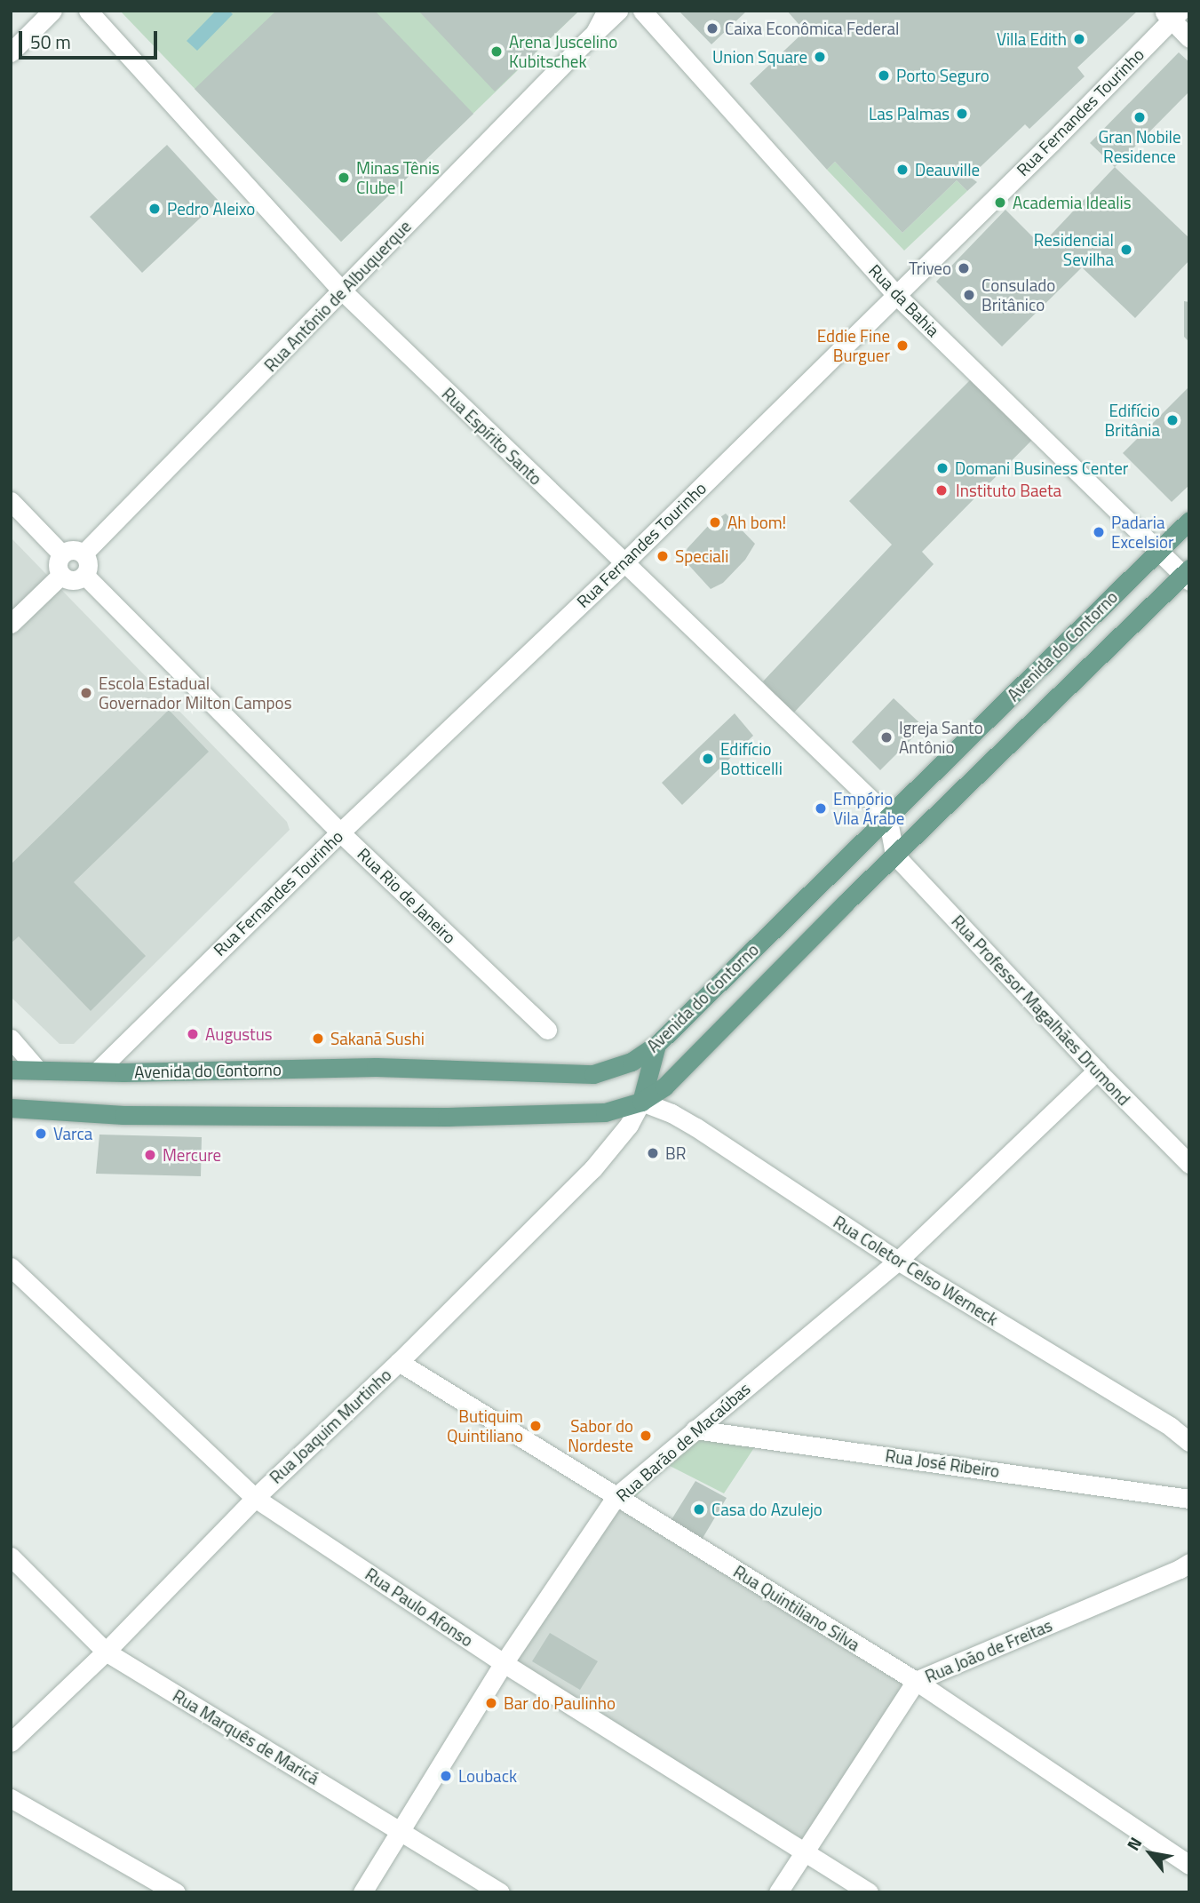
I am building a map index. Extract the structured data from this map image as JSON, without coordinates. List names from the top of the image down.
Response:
{
  "streets": {
    "main road": ["Avenida do Contorno"],
    "street": [
      "Rua Fernandes Tourinho",
      "Rua Antônio de Albuquerque",
      "Rua da Bahia",
      "Rua Espírito Santo",
      "Rua Rio de Janeiro",
      "Rua Professor Magalhães Drumond",
      "Rua Coletor Celso Werneck",
      "Rua Joaquim Murtinho",
      "Rua Barão de Macaúbas",
      "Rua José Ribeiro",
      "Rua Paulo Afonso",
      "Rua Quintiliano Silva",
      "Rua João de Freitas",
      "Rua Marquês de Maricá"
    ]
  },
  "crossings": [
    ["Rua Fernandes Tourinho", "Rua da Bahia"],
    ["Rua Fernandes Tourinho", "Rua Espírito Santo"],
    ["Rua Fernandes Tourinho", "Avenida do Contorno"],
    ["Rua Fernandes Tourinho", "Rua Rio de Janeiro"],
    ["Rua Antônio de Albuquerque", "Rua Espírito Santo"],
    ["Rua Antônio de Albuquerque", "Rua Rio de Janeiro"],
    ["Rua da Bahia", "Avenida do Contorno"],
    ["Rua Espírito Santo", "Avenida do Contorno"],
    ["Avenida do Contorno", "Rua Professor Magalhães Drumond"],
    ["Avenida do Contorno", "Rua Coletor Celso Werneck"],
    ["Avenida do Contorno", "Rua Joaquim Murtinho"],
    ["Rua Professor Magalhães Drumond", "Rua Barão de Macaúbas"],
    ["Rua Coletor Celso Werneck", "Rua Joaquim Murtinho"],
    ["Rua Coletor Celso Werneck", "Rua Barão de Macaúbas"],
    ["Rua Joaquim Murtinho", "Rua Paulo Afonso"],
    ["Rua Joaquim Murtinho", "Rua Quintiliano Silva"],
    ["Rua Joaquim Murtinho", "Rua Marquês de Maricá"],
    ["Rua Barão de Macaúbas", "Rua José Ribeiro"],
    ["Rua Barão de Macaúbas", "Rua Paulo Afonso"],
    ["Rua Barão de Macaúbas", "Rua Quintiliano Silva"],
    ["Rua Barão de Macaúbas", "Rua Marquês de Maricá"],
    ["Rua Paulo Afonso", "Rua João de Freitas"],
    ["Rua Quintiliano Silva", "Rua João de Freitas"]
  ],
  "places": [
    "Caixa Econômica Federal",
    "Villa Edith",
    "Arena Juscelino Kubitschek",
    "Union Square",
    "Porto Seguro",
    "Las Palmas",
    "Gran Nobile Residence",
    "Deauville",
    "Minas Tênis Clube I",
    "Academia Idealis",
    "Pedro Aleixo",
    "Residencial Sevilha",
    "Triveo",
    "Consulado Britânico",
    "Eddie Fine Burguer",
    "Edifício Britânia",
    "Domani Business Center",
    "Instituto Baeta",
    "Ah bom!",
    "Padaria Excelsior",
    "Speciali",
    "Escola Estadual Governador Milton Campos",
    "Igreja Santo Antônio",
    "Edifício Botticelli",
    "Empório Vila Árabe",
    "Augustus",
    "Sakanã Sushi",
    "Varca",
    "BR",
    "Mercure",
    "Butiquim Quintiliano",
    "Sabor do Nordeste",
    "Casa do Azulejo",
    "Bar do Paulinho",
    "Louback"
  ],
  "scale_bar": "50 m",
  "north": "top left"
}
